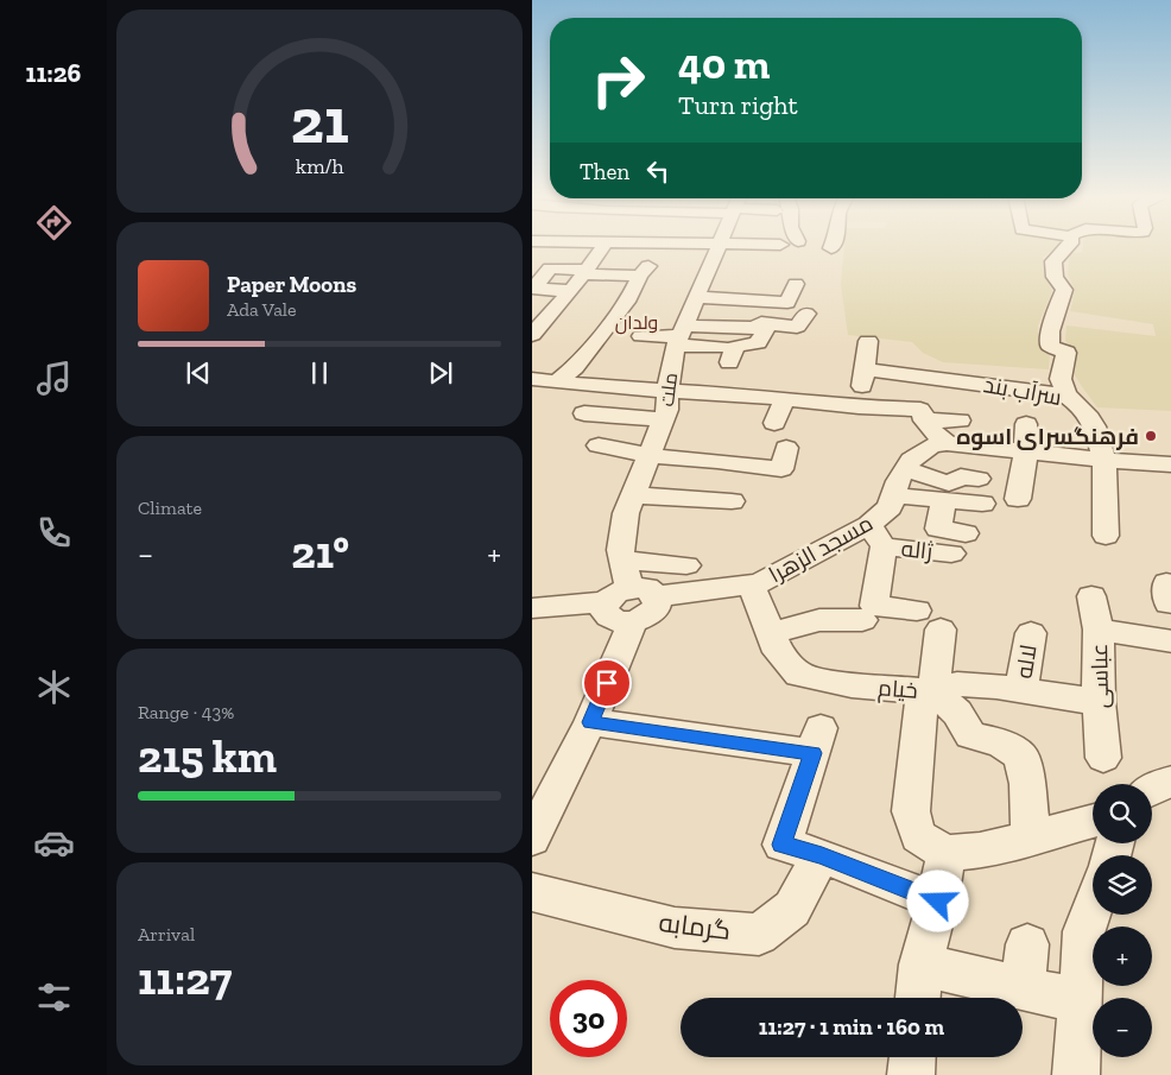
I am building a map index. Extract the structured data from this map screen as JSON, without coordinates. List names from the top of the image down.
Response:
{
  "streets": {
    "street": [
      "ملت",
      "سرآب بند",
      "مسجد الزهرا",
      "ژاله",
      "لاله",
      "عباسی",
      "خیام",
      "گرمابه"
    ]
  },
  "crossings": [
    ["ملت", "مسجد الزهرا"],
    ["سرآب بند", "مسجد الزهرا"],
    ["مسجد الزهرا", "ژاله"],
    ["مسجد الزهرا", "خیام"],
    ["لاله", "خیام"],
    ["عباسی", "خیام"]
  ],
  "districts": ["ولدان"],
  "places": ["فرهنگسرای اسوه"],
  "page": {
    "tabs": "11:26",
    "turn": ["40 m", "Turn right"],
    "then": "Then",
    "song": ["Paper Moons", "Ada Vale"],
    "tile": [
      "Climate",
      ["Range · 43%", "215 km"],
      ["Arrival", "11:27"]
    ],
    "heat": ["−", "21°", "+"],
    "map_buttons": ["+", "−"],
    "limit": "30",
    "trip": "11:27 · 1 min · 160 m",
    "gauge": ["21", "km/h"]
  }
}
